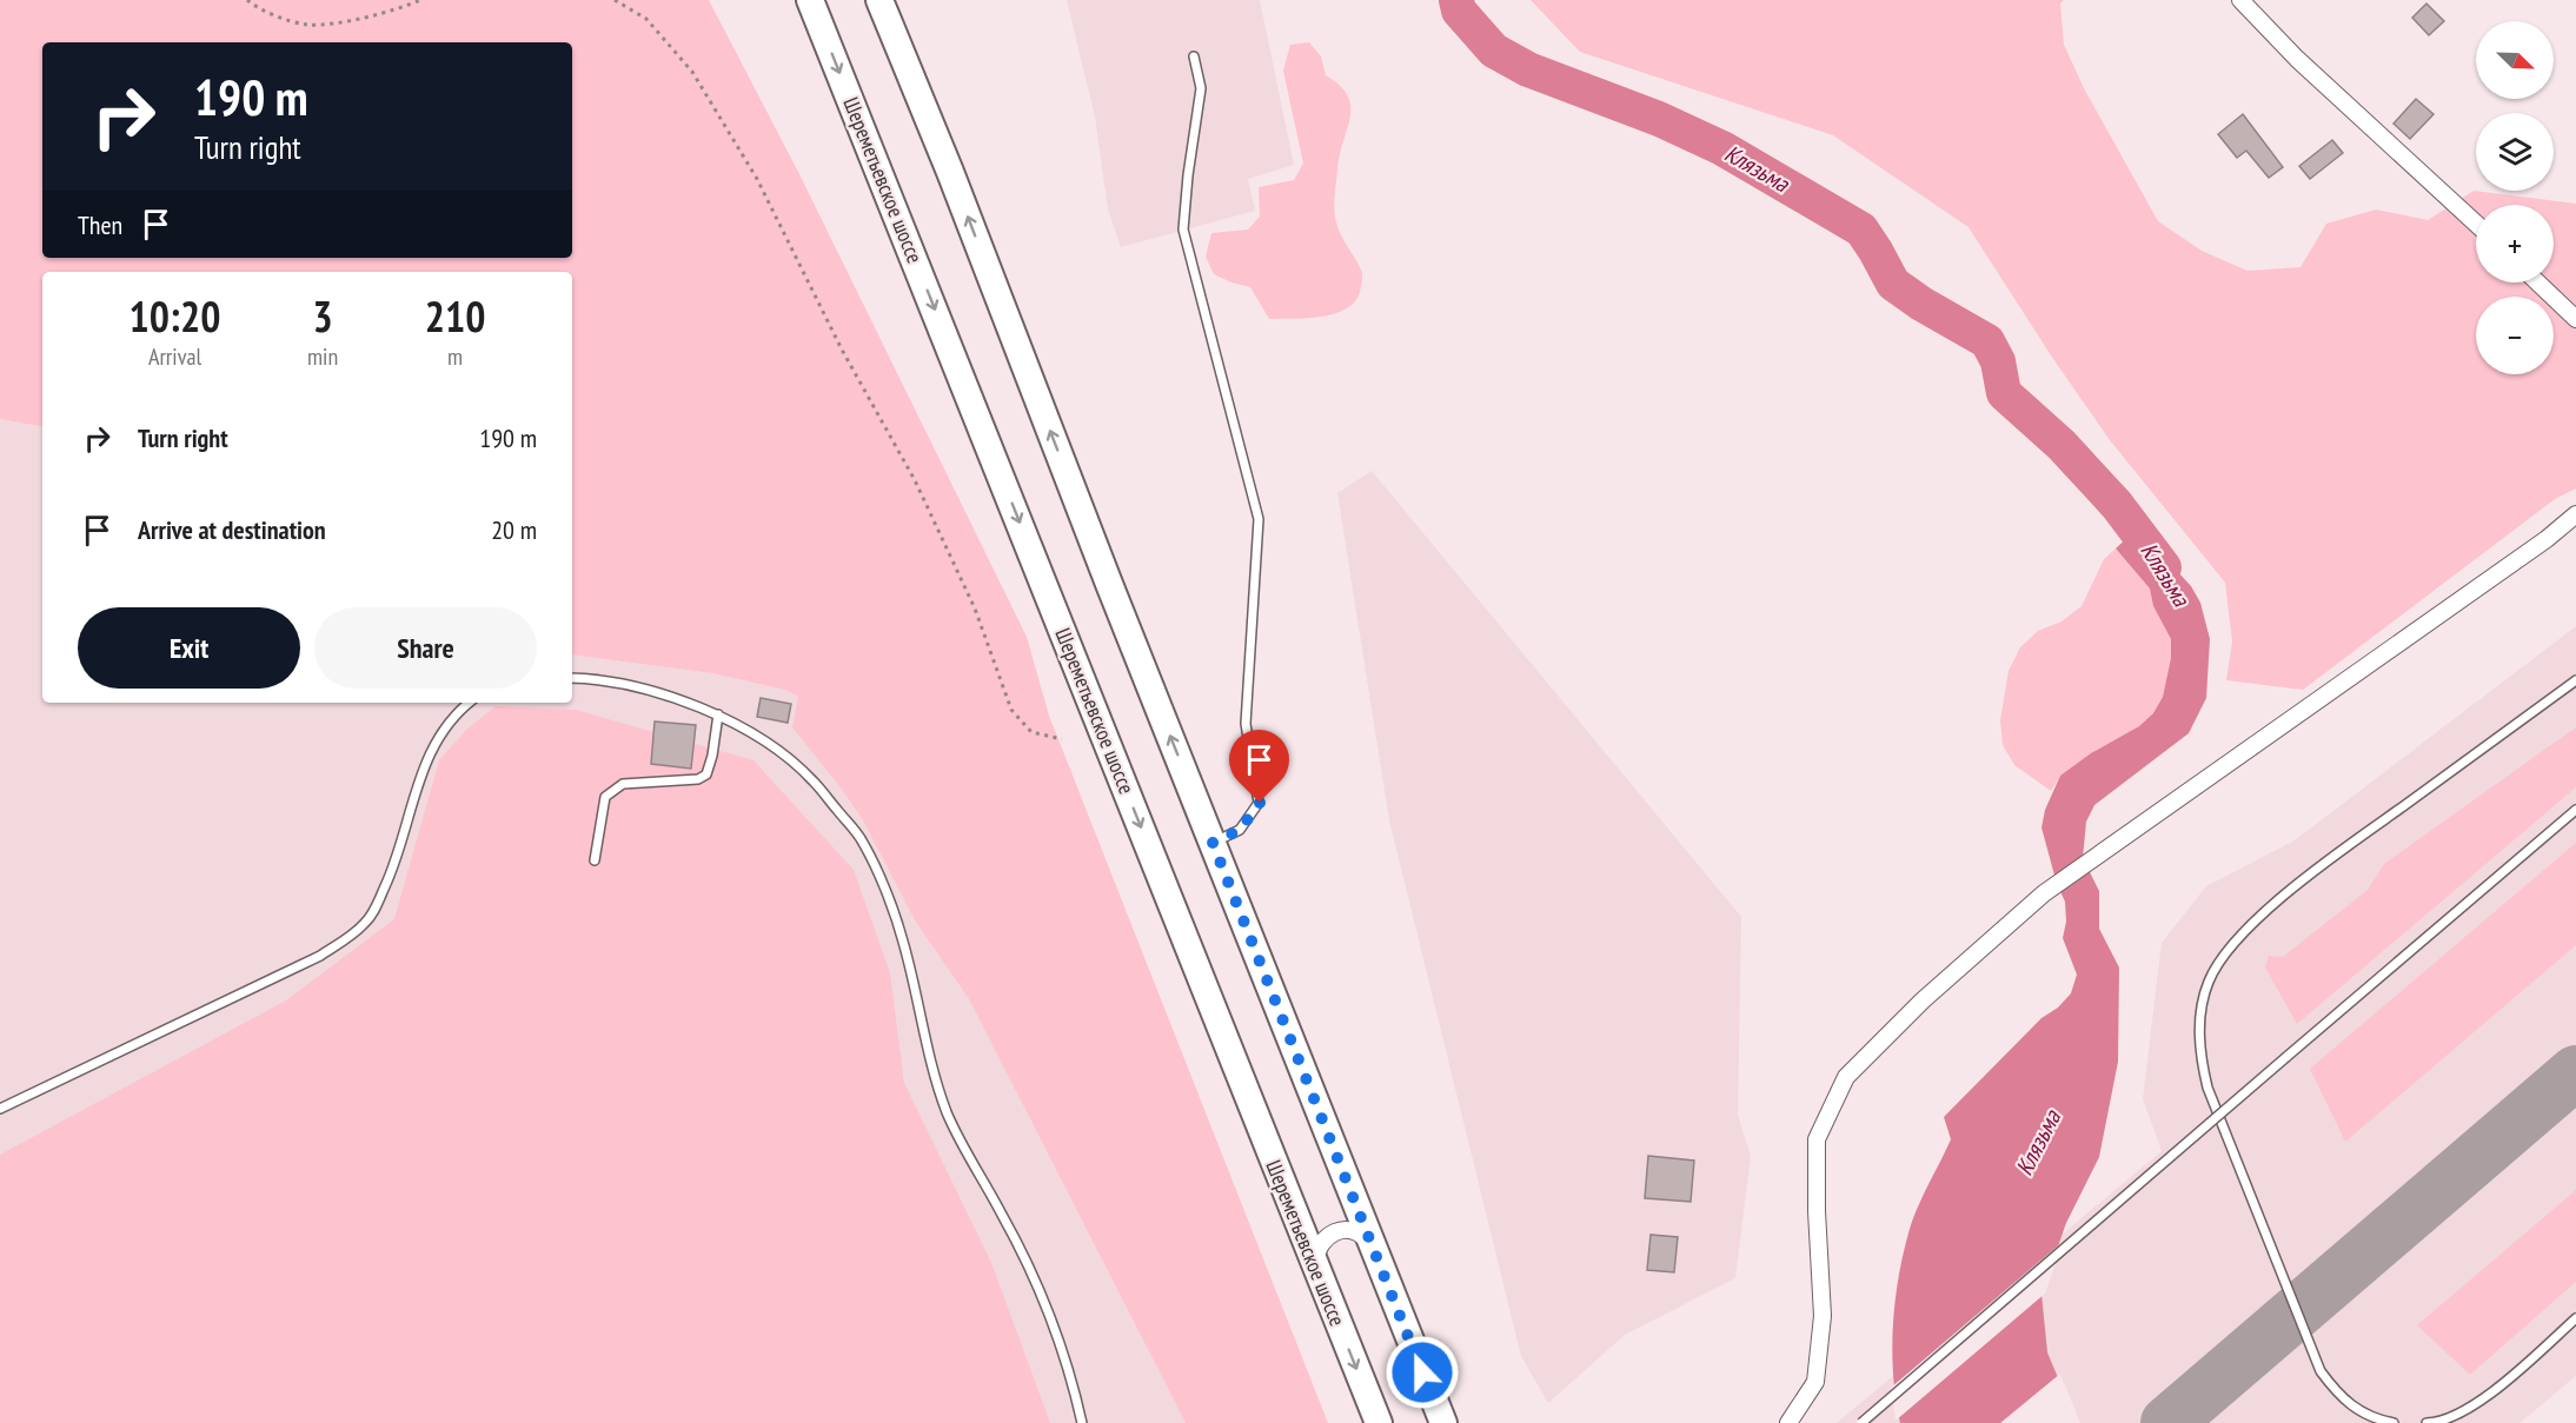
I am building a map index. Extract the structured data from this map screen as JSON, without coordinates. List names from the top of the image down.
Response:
{
  "streets": {
    "main road": ["Шереметьевское шоссе"]
  },
  "water": ["Клязьма"],
  "north": "bottom right",
  "page": {
    "map_buttons": ["+", "−"],
    "turn": ["190 m", "Turn right"],
    "then": "Then",
    "eta": [
      "10:20",
      "Arrival",
      "3",
      "min",
      "210",
      "m"
    ],
    "list": [
      {
        "name": "Turn right",
        "value": "190 m"
      },
      {
        "name": "Arrive at destination",
        "value": "20 m"
      }
    ],
    "buttons": ["Exit", "Share"]
  }
}
